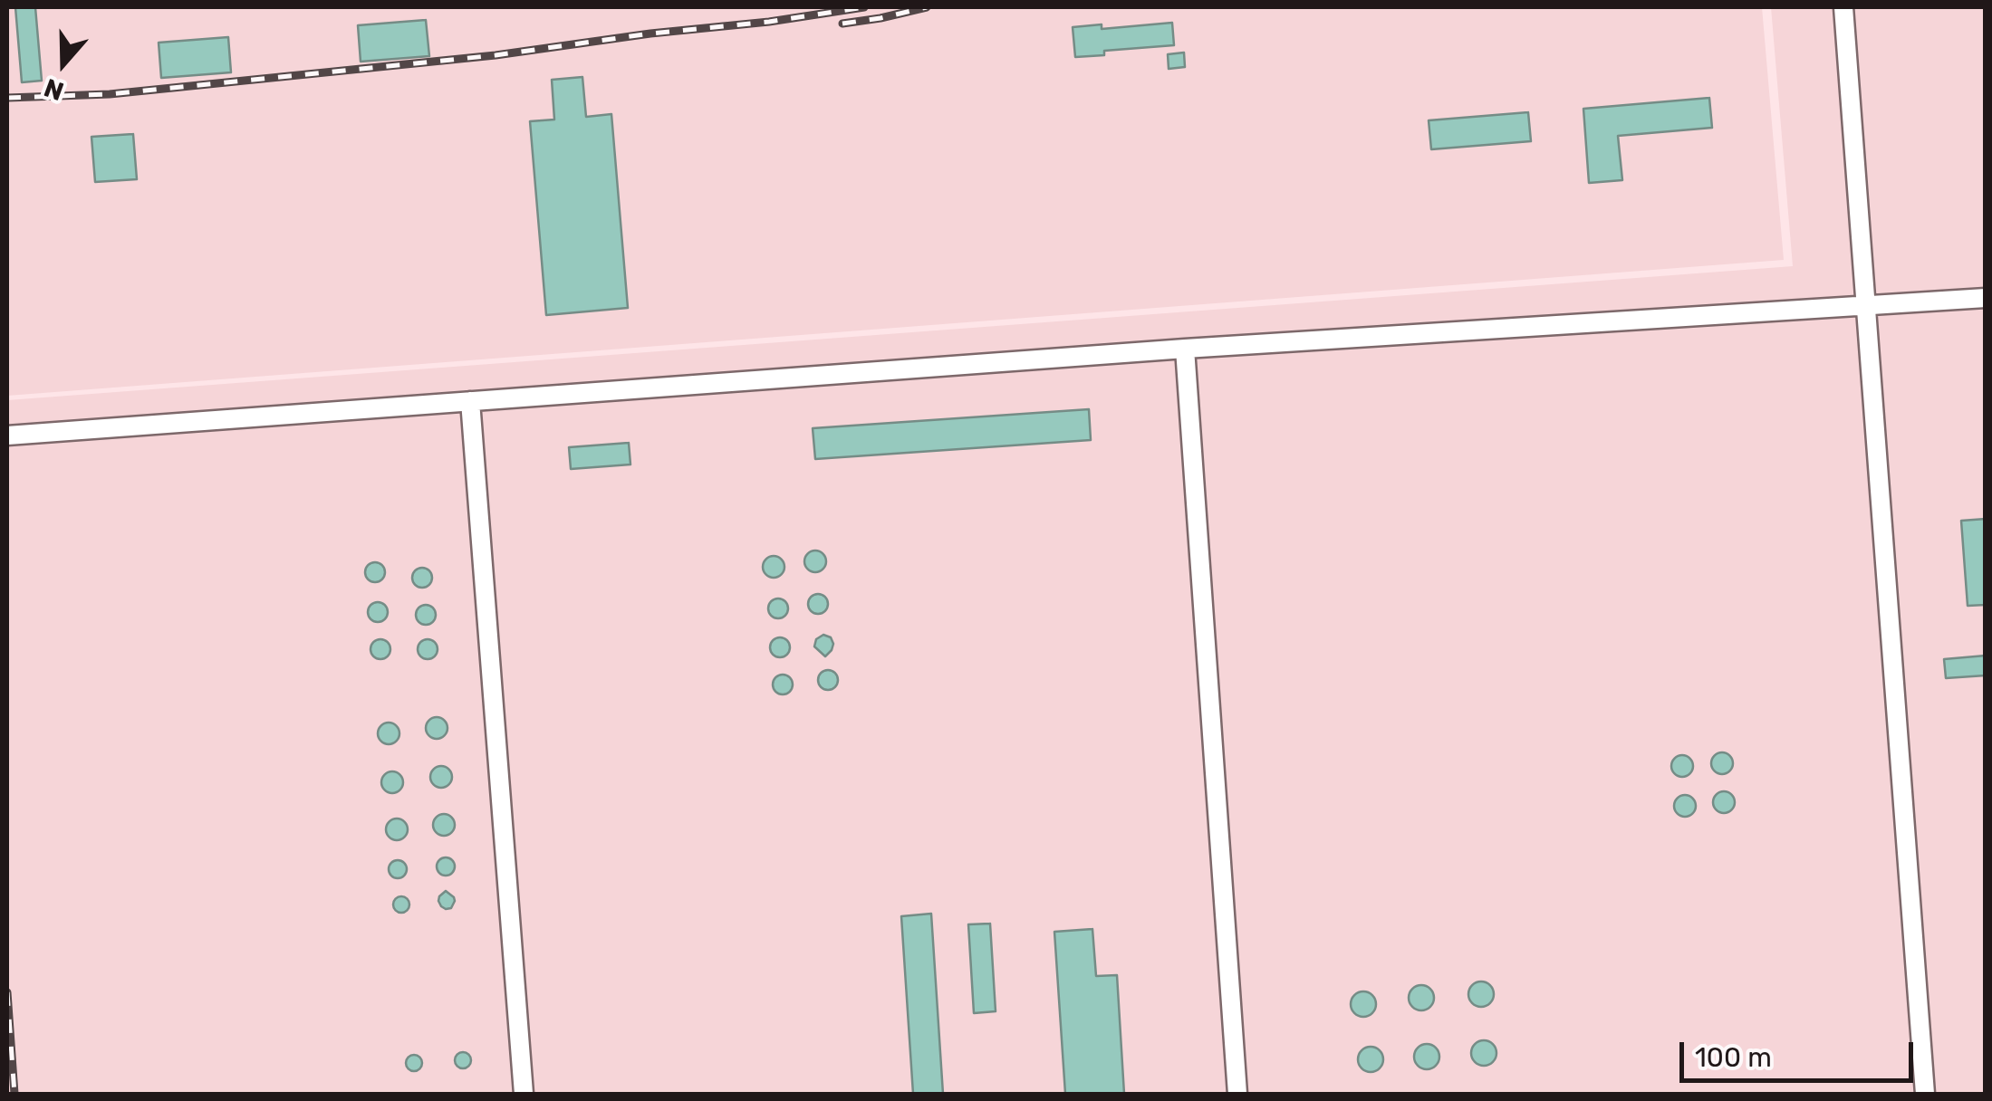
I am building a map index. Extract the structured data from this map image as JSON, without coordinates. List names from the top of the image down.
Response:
{
  "scale_bar": "100 m",
  "north": "bottom"
}
